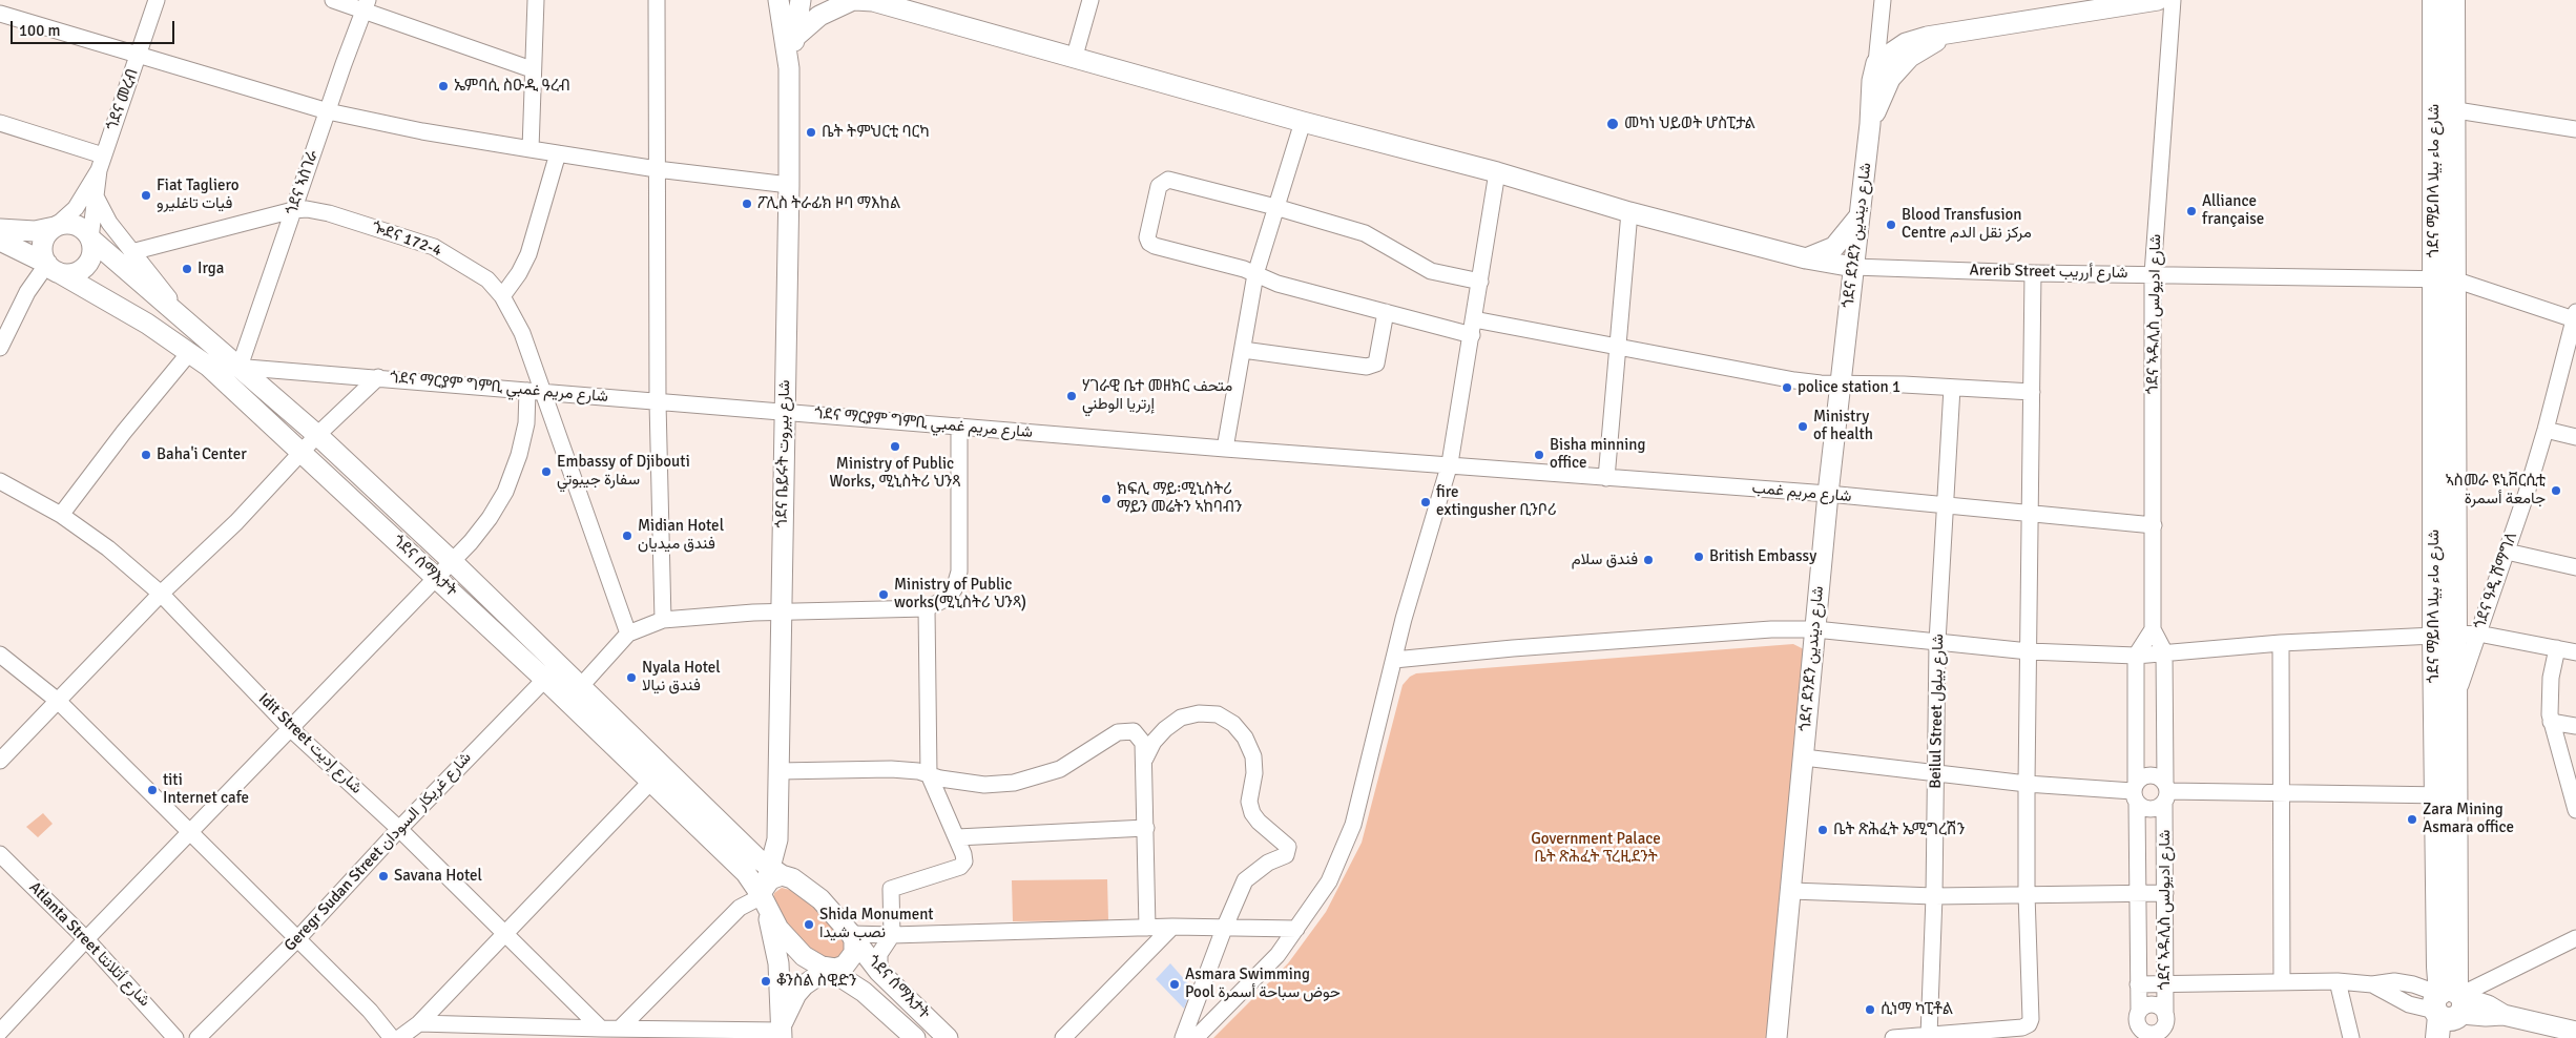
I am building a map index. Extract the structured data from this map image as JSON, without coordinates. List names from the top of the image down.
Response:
{
  "streets": {
    "highway": ["ጎደና ማይበላ شارع ماء بيلا"],
    "main road": ["ጎደና ደንደን شارع ديندين", "ጎደና ቤይሩት شارع بيروت", "ጎደና ሰማእታት"],
    "street": [
      "ጎደና መረብ",
      "ጎደና ኣስገራ",
      "ጐደና 172-4",
      "Arerib Street شارع أرريب",
      "ጎደና ኣዱሊስ شارع اديولس",
      "ጎደና ማርያም ግምቢ شارع مريم غمبي",
      "شارع مريم غمب",
      "ጎደና ዓዲ ሽማግለ",
      "Beilul Street شارع بيلول",
      "Idit Street شارع إديت",
      "Geregr Sudan Street شارع غريكار السودان",
      "Atlanta Street شارع أتلانتا"
    ]
  },
  "crossings": [
    ["ጎደና ማይበላ شارع ماء بيلا", "Arerib Street شارع أرريب"],
    ["ጎደና ማይበላ شارع ماء بيلا", "ጎደና ዓዲ ሽማግለ"],
    ["ጎደና ኣስገራ", "ጐደና 172-4"],
    ["ጎደና ኣስገራ", "ጎደና ማርያም ግምቢ شارع مريم غمبي"],
    ["ጎደና ኣስገራ", "ጎደና ሰማእታት"],
    ["ጎደና ደንደን شارع ديندين", "Arerib Street شارع أرريب"],
    ["ጎደና ደንደን شارع ديندين", "شارع مريم غمب"],
    ["ጐደና 172-4", "ጎደና ማርያም ግምቢ شارع مريم غمبي"],
    ["Arerib Street شارع أرريب", "ጎደና ኣዱሊስ شارع اديولس"],
    ["Arerib Street شارع أرريب", "ጎደና ዓዲ ሽማግለ"],
    ["ጎደና ኣዱሊስ شارع اديولس", "شارع مريم غمب"],
    ["ጎደና ማርያም ግምቢ شارع مريم غمبي", "ጎደና ቤይሩት شارع بيروت"],
    ["ጎደና ማርያም ግምቢ شارع مريم غمبي", "شارع مريم غمب"],
    ["ጎደና ማርያም ግምቢ شارع مريم غمبي", "ጎደና ሰማእታት"],
    ["ጎደና ቤይሩት شارع بيروت", "ጎደና ሰማእታት"],
    ["شارع مريم غمب", "Beilul Street شارع بيلول"],
    ["ጎደና ሰማእታት", "Geregr Sudan Street شارع غريكار السودان"],
    ["Idit Street شارع إديت", "Geregr Sudan Street شارع غريكار السودان"]
  ],
  "parks": ["Government Palace ቤት ጽሕፈት ፕረዚደንት"],
  "places": [
    "ኤምባሲ ስዑዲ ዓረብ",
    "መካነ ህይወት ሆስፒታል",
    "ቤት ትምህርቲ ባርካ",
    "Fiat Tagliero فيات تاغليرو",
    "ፖሊስ ትራፊክ ዞባ ማእከል",
    "Alliance française",
    "Blood Transfusion Centre مركز نقل الدم",
    "Irga",
    "police station 1",
    "ሃገራዊ ቤተ መዘክር متحف إرتريا الوطني",
    "Ministry of health",
    "Ministry of Public Works, ሚኒስትሪ ህንጻ",
    "Baha'i Center",
    "Bisha minning office",
    "Embassy of Djibouti سفارة جيبوتي",
    "ኣስመራ ዩኒቨርሲቲ جامعة أسمرة",
    "ክፍሊ ማይ፡ሚኒስትሪ ማይን መሬትን ኣከባብን",
    "fire extingusher ቢንቦሪ",
    "Midian Hotel فندق ميديان",
    "British Embassy",
    "فندق سلام",
    "Ministry of Public works(ሚኒስትሪ ህንጻ)",
    "Nyala Hotel فندق نيالا",
    "titi Internet cafe",
    "Zara Mining Asmara office",
    "ቤት ጽሕፈት ኤሚግረሽን",
    "Savana Hotel",
    "Shida Monument نصب شيدا",
    "ቆንስል ስዊድን",
    "Asmara Swimming Pool حوض سباحة أسمرة",
    "ሲነማ ካፒቶል"
  ],
  "scale_bar": "100 m"
}
